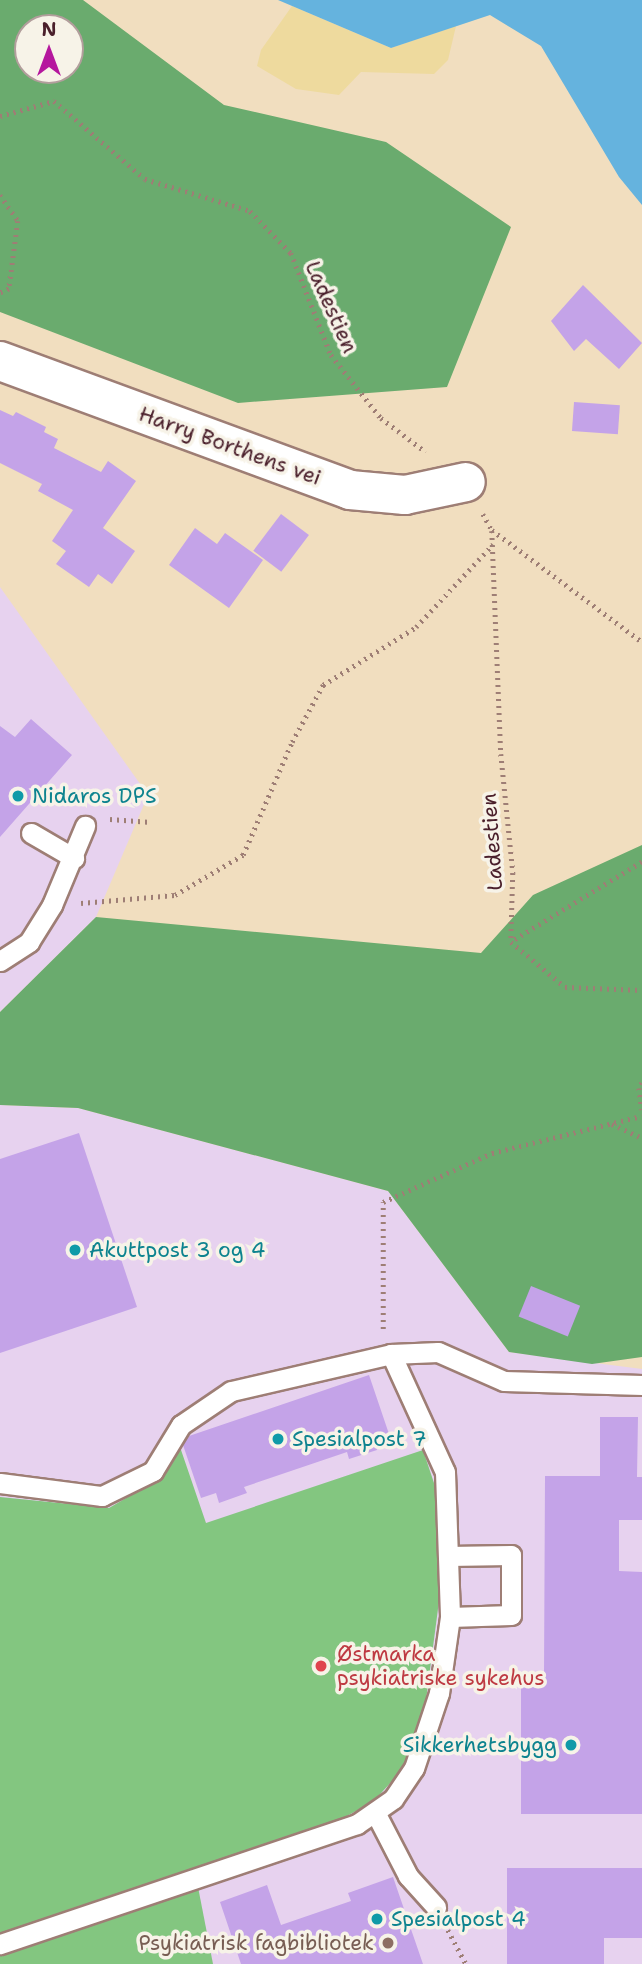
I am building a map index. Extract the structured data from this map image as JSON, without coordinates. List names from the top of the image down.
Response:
{
  "streets": {
    "street": ["Harry Borthens vei"],
    "path": ["Ladestien"]
  },
  "crossings": [
    ["Ladestien", "Harry Borthens vei"]
  ],
  "places": [
    "Nidaros DPS",
    "Akuttpost 3 og 4",
    "Spesialpost 7",
    "Østmarka psykiatriske sykehus",
    "Sikkerhetsbygg",
    "Spesialpost 4",
    "Psykiatrisk fagbibliotek"
  ],
  "north": "top"
}
